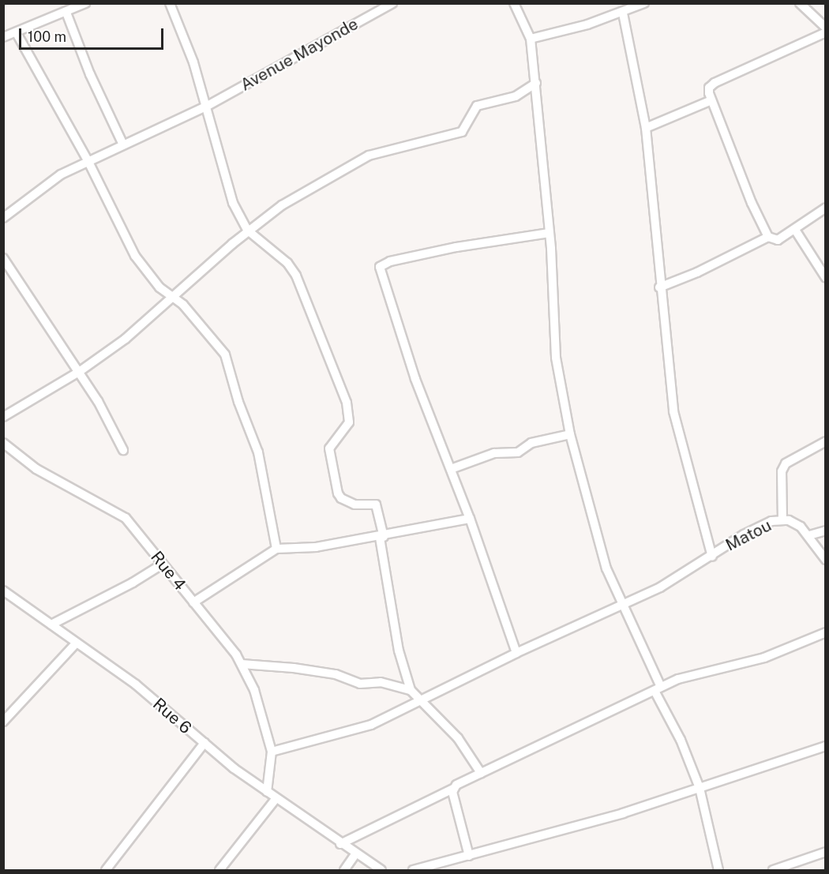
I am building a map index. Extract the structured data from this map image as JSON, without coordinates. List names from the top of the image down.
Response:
{
  "streets": {
    "street": [
      "Avenue Mayonde",
      "Matou",
      "Rue 4",
      "Rue 6"
    ]
  },
  "crossings": [
    ["Matou", "Rue 4"]
  ],
  "scale_bar": "100 m"
}
